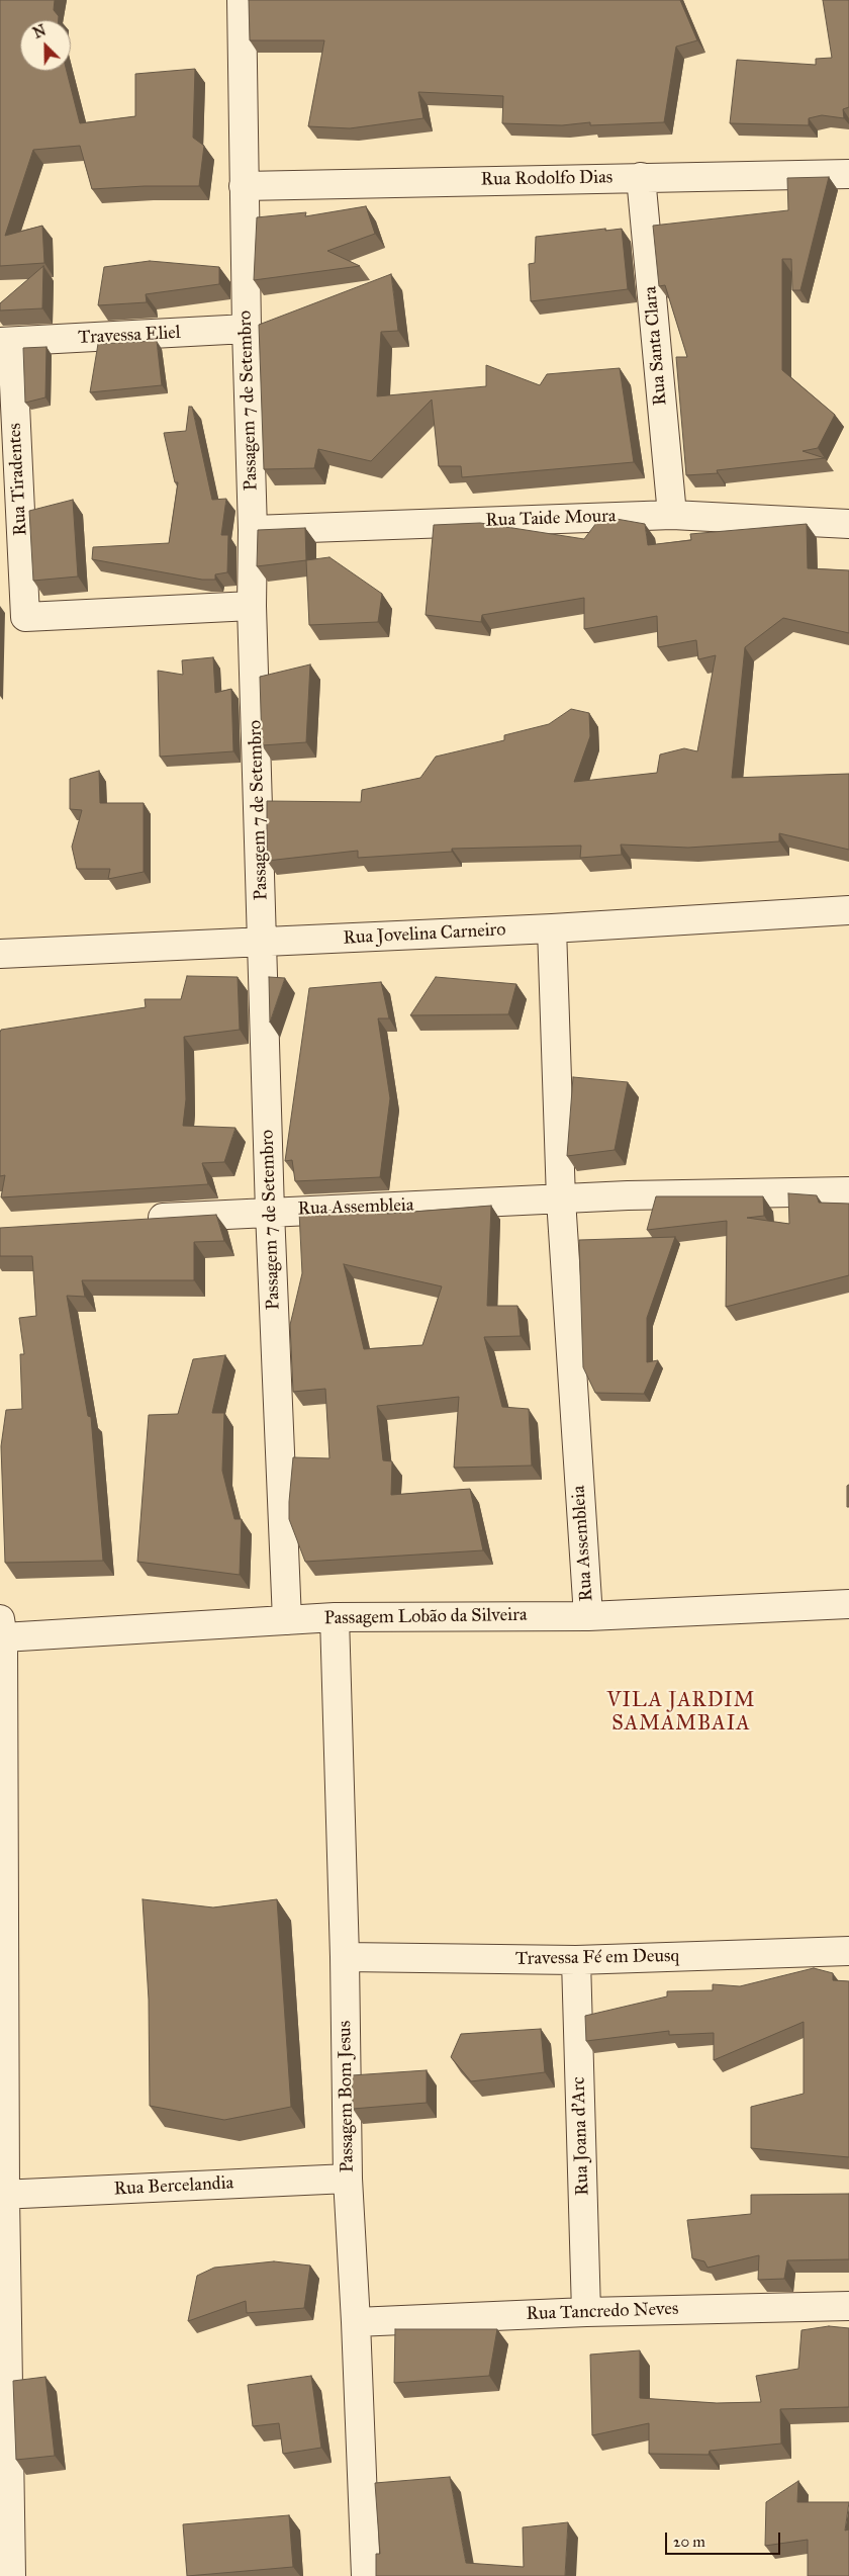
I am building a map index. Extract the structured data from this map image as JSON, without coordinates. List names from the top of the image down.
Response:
{
  "streets": {
    "street": [
      "Rua Rodolfo Dias",
      "Travessa Eliel",
      "Rua Santa Clara",
      "Passagem 7 de Setembro",
      "Rua Tiradentes",
      "Rua Taide Moura",
      "Rua Jovelina Carneiro",
      "Rua Assembleia",
      "Passagem Lobão da Silveira",
      "Travessa Fé em Deusq",
      "Passagem Bom Jesus",
      "Rua Joana d'Arc",
      "Rua Bercelandia",
      "Rua Tancredo Neves"
    ]
  },
  "crossings": [
    ["Rua Rodolfo Dias", "Rua Santa Clara"],
    ["Rua Rodolfo Dias", "Passagem 7 de Setembro"],
    ["Travessa Eliel", "Passagem 7 de Setembro"],
    ["Travessa Eliel", "Rua Tiradentes"],
    ["Rua Santa Clara", "Rua Taide Moura"],
    ["Passagem 7 de Setembro", "Rua Tiradentes"],
    ["Passagem 7 de Setembro", "Rua Taide Moura"],
    ["Passagem 7 de Setembro", "Rua Jovelina Carneiro"],
    ["Passagem 7 de Setembro", "Rua Assembleia"],
    ["Passagem 7 de Setembro", "Passagem Lobão da Silveira"],
    ["Rua Jovelina Carneiro", "Rua Assembleia"],
    ["Rua Assembleia", "Passagem Lobão da Silveira"],
    ["Passagem Lobão da Silveira", "Passagem Bom Jesus"],
    ["Travessa Fé em Deusq", "Passagem Bom Jesus"],
    ["Travessa Fé em Deusq", "Rua Joana d'Arc"],
    ["Passagem Bom Jesus", "Rua Bercelandia"],
    ["Passagem Bom Jesus", "Rua Tancredo Neves"],
    ["Rua Joana d'Arc", "Rua Tancredo Neves"]
  ],
  "districts": ["VILA JARDIM SAMAMBAIA"],
  "scale_bar": "20 m",
  "north": "top left"
}
